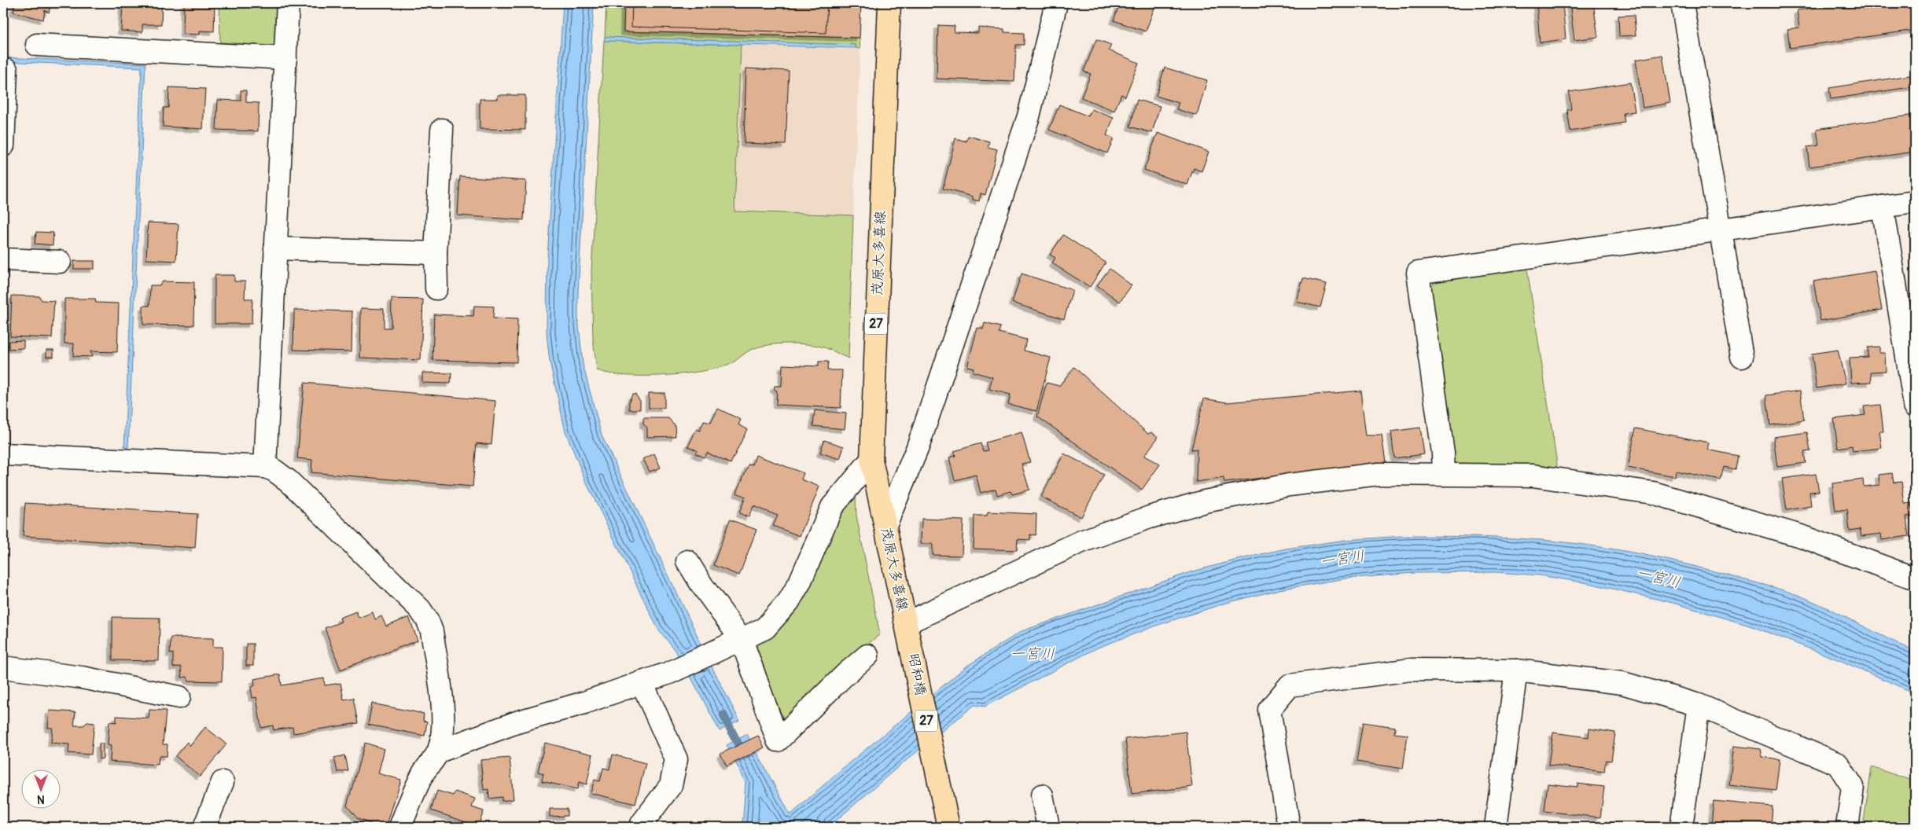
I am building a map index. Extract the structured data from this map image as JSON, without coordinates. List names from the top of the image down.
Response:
{
  "streets": {
    "main road": ["茂原大多喜線", "27", "昭和橋"]
  },
  "crossings": [
    ["茂原大多喜線", "昭和橋"]
  ],
  "water": ["一宮川"],
  "north": "bottom"
}
